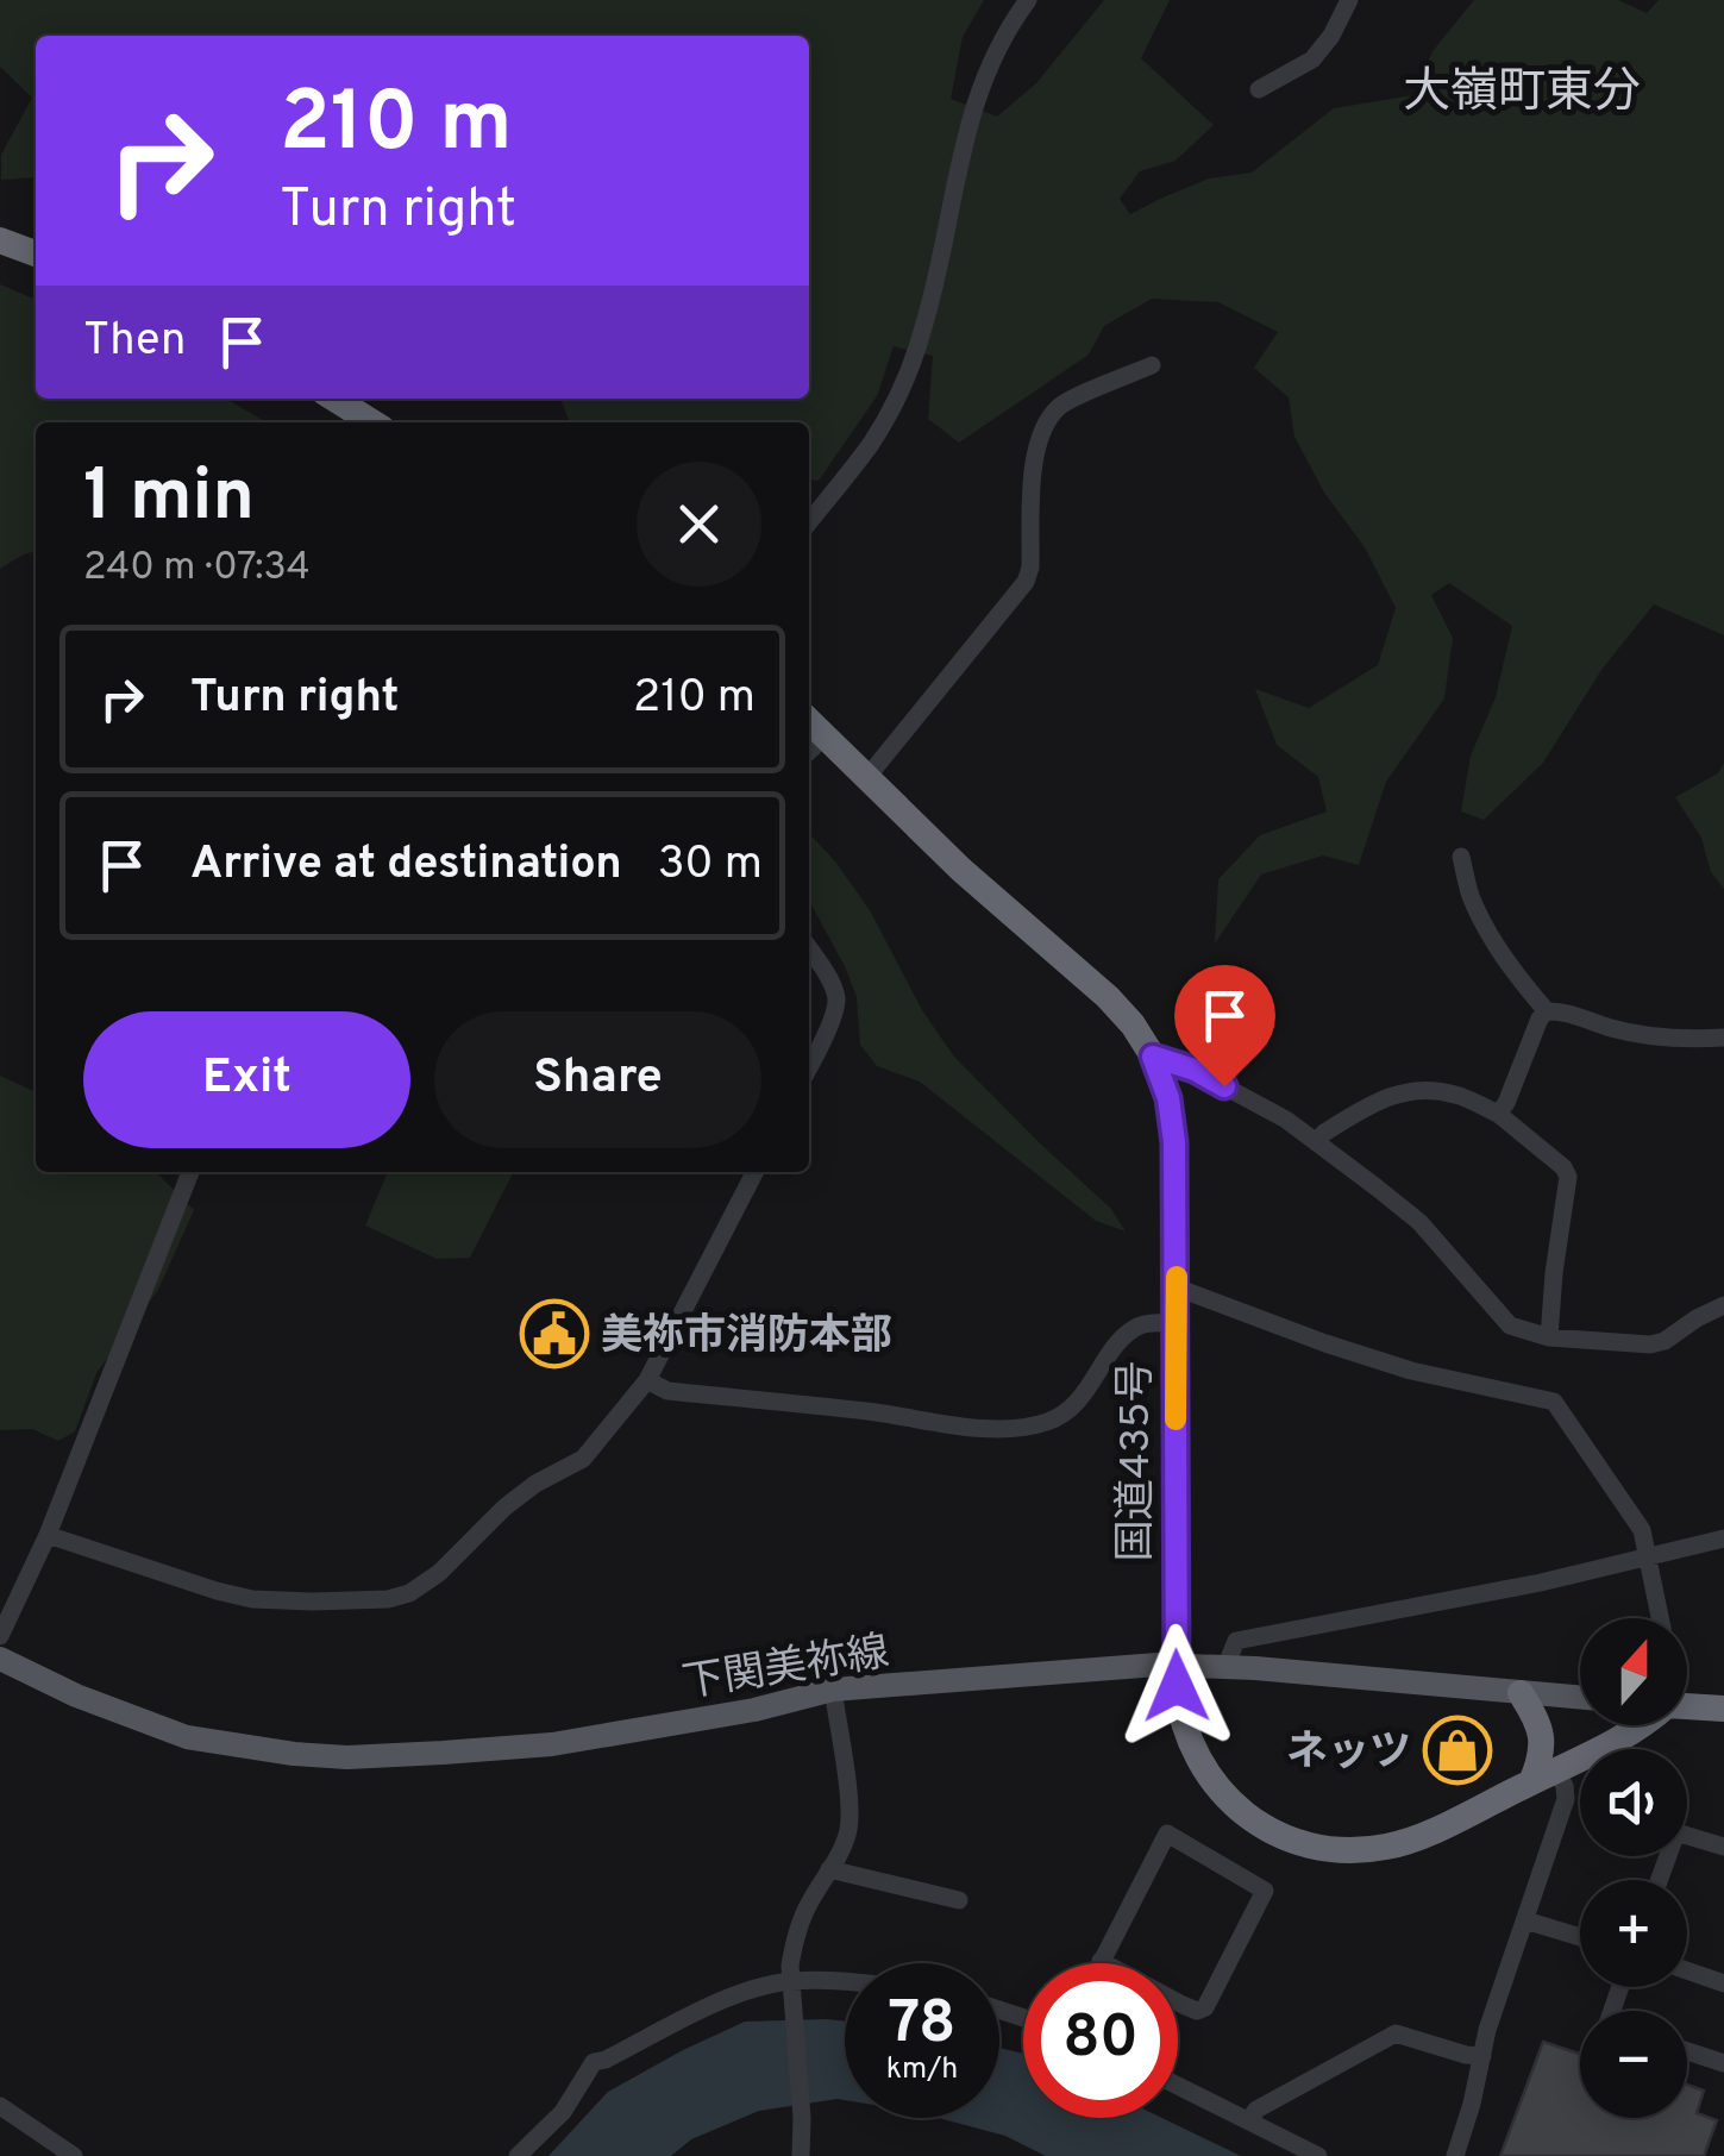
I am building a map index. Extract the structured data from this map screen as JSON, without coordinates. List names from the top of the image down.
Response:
{
  "streets": {
    "highway": ["国道435号"],
    "main road": ["下関美祢線"]
  },
  "districts": ["大嶺町東分"],
  "places": {
    "public building": ["美祢市消防本部"],
    "shop": ["ネッツ"]
  },
  "north": "top",
  "page": {
    "turn": ["210 m", "Turn right"],
    "then": "Then",
    "heading": ["1 min", "240 m · 07:34"],
    "list": [
      {
        "name": "Turn right",
        "value": "210 m"
      },
      {
        "name": "Arrive at destination",
        "value": "30 m"
      }
    ],
    "buttons": ["Exit", "Share"],
    "map_buttons": ["+", "−"],
    "speed": "78 km/h",
    "limit": "80"
  }
}
